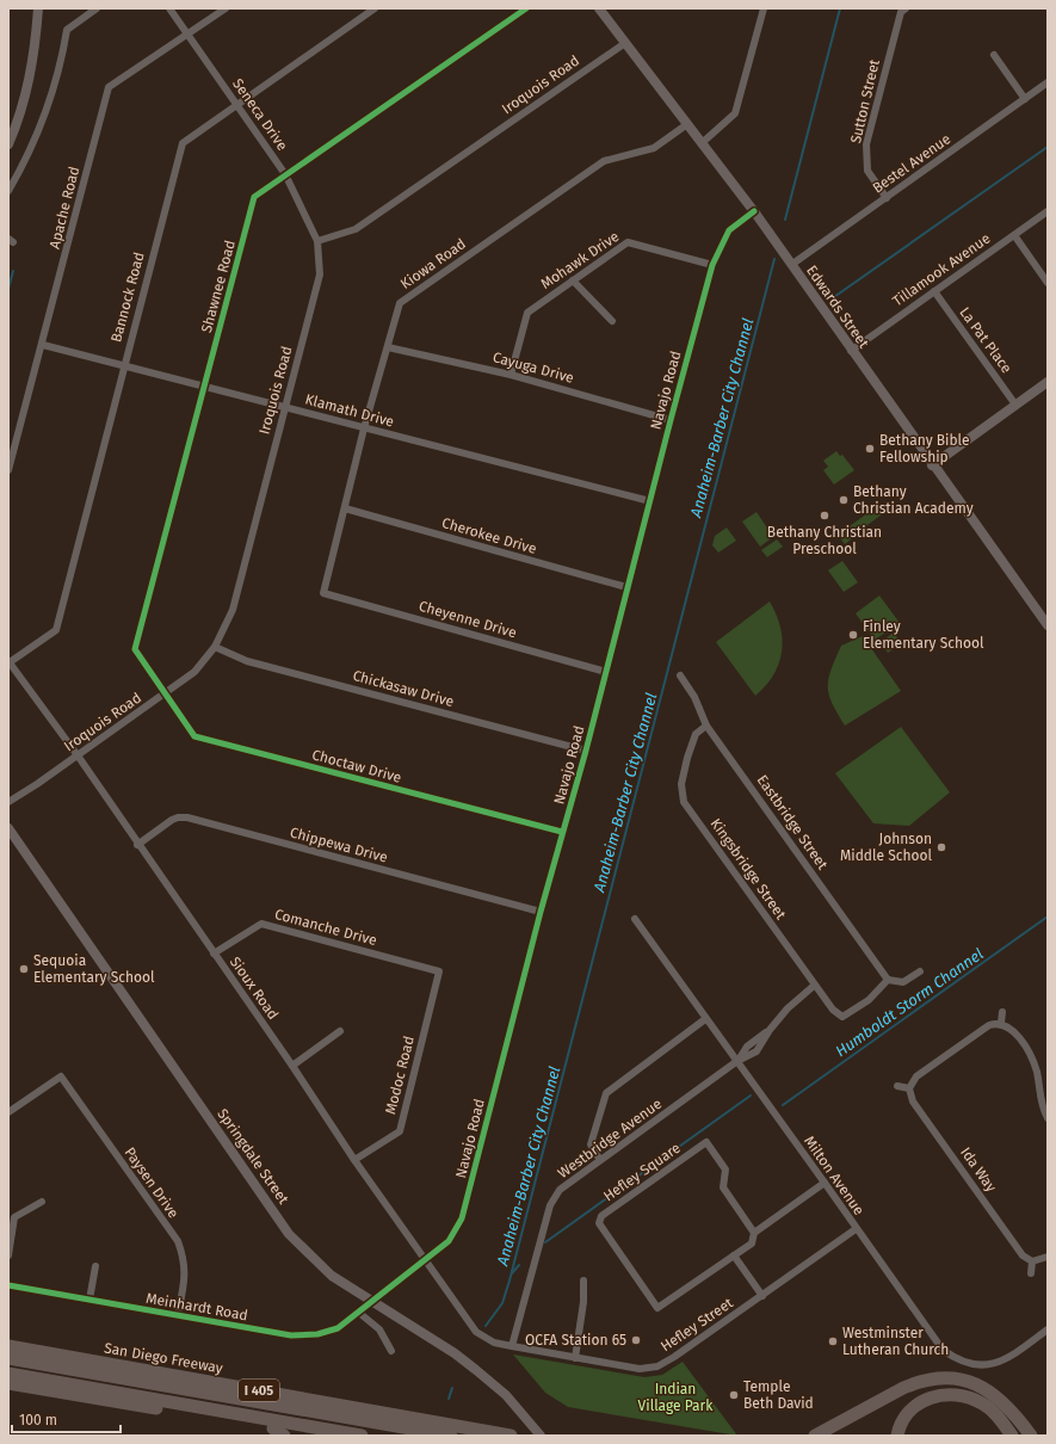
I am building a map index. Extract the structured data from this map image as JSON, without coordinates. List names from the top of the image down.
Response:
{
  "streets": {
    "highway": ["San Diego Freeway", "I 405"],
    "main road": ["Edwards Street", "Springdale Street"],
    "street": [
      "Iroquois Road",
      "Sutton Street",
      "Seneca Drive",
      "Bestel Avenue",
      "Apache Road",
      "Mohawk Drive",
      "Kiowa Road",
      "Tillamook Avenue",
      "Shawnee Road",
      "Bannock Road",
      "La Pat Place",
      "Cayuga Drive",
      "Navajo Road",
      "Klamath Drive",
      "Cherokee Drive",
      "Cheyenne Drive",
      "Chickasaw Drive",
      "Choctaw Drive",
      "Eastbridge Street",
      "Chippewa Drive",
      "Kingsbridge Street",
      "Comanche Drive",
      "Sioux Road",
      "Modoc Road",
      "Westbridge Avenue",
      "Ida Way",
      "Hefley Square",
      "Milton Avenue",
      "Paysen Drive",
      "Meinhardt Road",
      "Hefley Street"
    ]
  },
  "crossings": [
    ["Iroquois Road", "Seneca Drive"],
    ["Iroquois Road", "Shawnee Road"],
    ["Iroquois Road", "Edwards Street"],
    ["Iroquois Road", "Klamath Drive"],
    ["Iroquois Road", "Chickasaw Drive"],
    ["Iroquois Road", "Choctaw Drive"],
    ["Iroquois Road", "Sioux Road"],
    ["Sutton Street", "Bestel Avenue"],
    ["Seneca Drive", "Apache Road"],
    ["Seneca Drive", "Shawnee Road"],
    ["Seneca Drive", "Bannock Road"],
    ["Bestel Avenue", "Edwards Street"],
    ["Apache Road", "Klamath Drive"],
    ["Mohawk Drive", "Cayuga Drive"],
    ["Mohawk Drive", "Navajo Road"],
    ["Kiowa Road", "Edwards Street"],
    ["Kiowa Road", "Cayuga Drive"],
    ["Kiowa Road", "Klamath Drive"],
    ["Kiowa Road", "Cherokee Drive"],
    ["Kiowa Road", "Cheyenne Drive"],
    ["Tillamook Avenue", "Edwards Street"],
    ["Tillamook Avenue", "La Pat Place"],
    ["Shawnee Road", "Klamath Drive"],
    ["Shawnee Road", "Choctaw Drive"],
    ["Bannock Road", "Klamath Drive"],
    ["Bannock Road", "Sioux Road"],
    ["Edwards Street", "Navajo Road"],
    ["Cayuga Drive", "Navajo Road"],
    ["Navajo Road", "Klamath Drive"],
    ["Navajo Road", "Cherokee Drive"],
    ["Navajo Road", "Cheyenne Drive"],
    ["Navajo Road", "Chickasaw Drive"],
    ["Navajo Road", "Choctaw Drive"],
    ["Navajo Road", "Chippewa Drive"],
    ["Navajo Road", "Sioux Road"],
    ["Navajo Road", "Springdale Street"],
    ["Navajo Road", "Meinhardt Road"],
    ["Eastbridge Street", "Kingsbridge Street"],
    ["Chippewa Drive", "Sioux Road"],
    ["Kingsbridge Street", "Westbridge Avenue"],
    ["Comanche Drive", "Sioux Road"],
    ["Comanche Drive", "Modoc Road"],
    ["Sioux Road", "Modoc Road"],
    ["Sioux Road", "Hefley Street"],
    ["Westbridge Avenue", "Milton Avenue"],
    ["Westbridge Avenue", "Hefley Street"],
    ["Springdale Street", "Meinhardt Road"],
    ["Hefley Square", "Milton Avenue"],
    ["Milton Avenue", "Hefley Street"],
    ["Paysen Drive", "Meinhardt Road"]
  ],
  "water": ["Anaheim-Barber City Channel", "Humboldt Storm Channel"],
  "parks": ["Indian Village Park"],
  "places": [
    "Bethany Bible Fellowship",
    "Bethany Christian Academy",
    "Bethany Christian Preschool",
    "Finley Elementary School",
    "Johnson Middle School",
    "Sequoia Elementary School",
    "OCFA Station 65",
    "Westminster Lutheran Church",
    "Temple Beth David"
  ],
  "scale_bar": "100 m"
}
